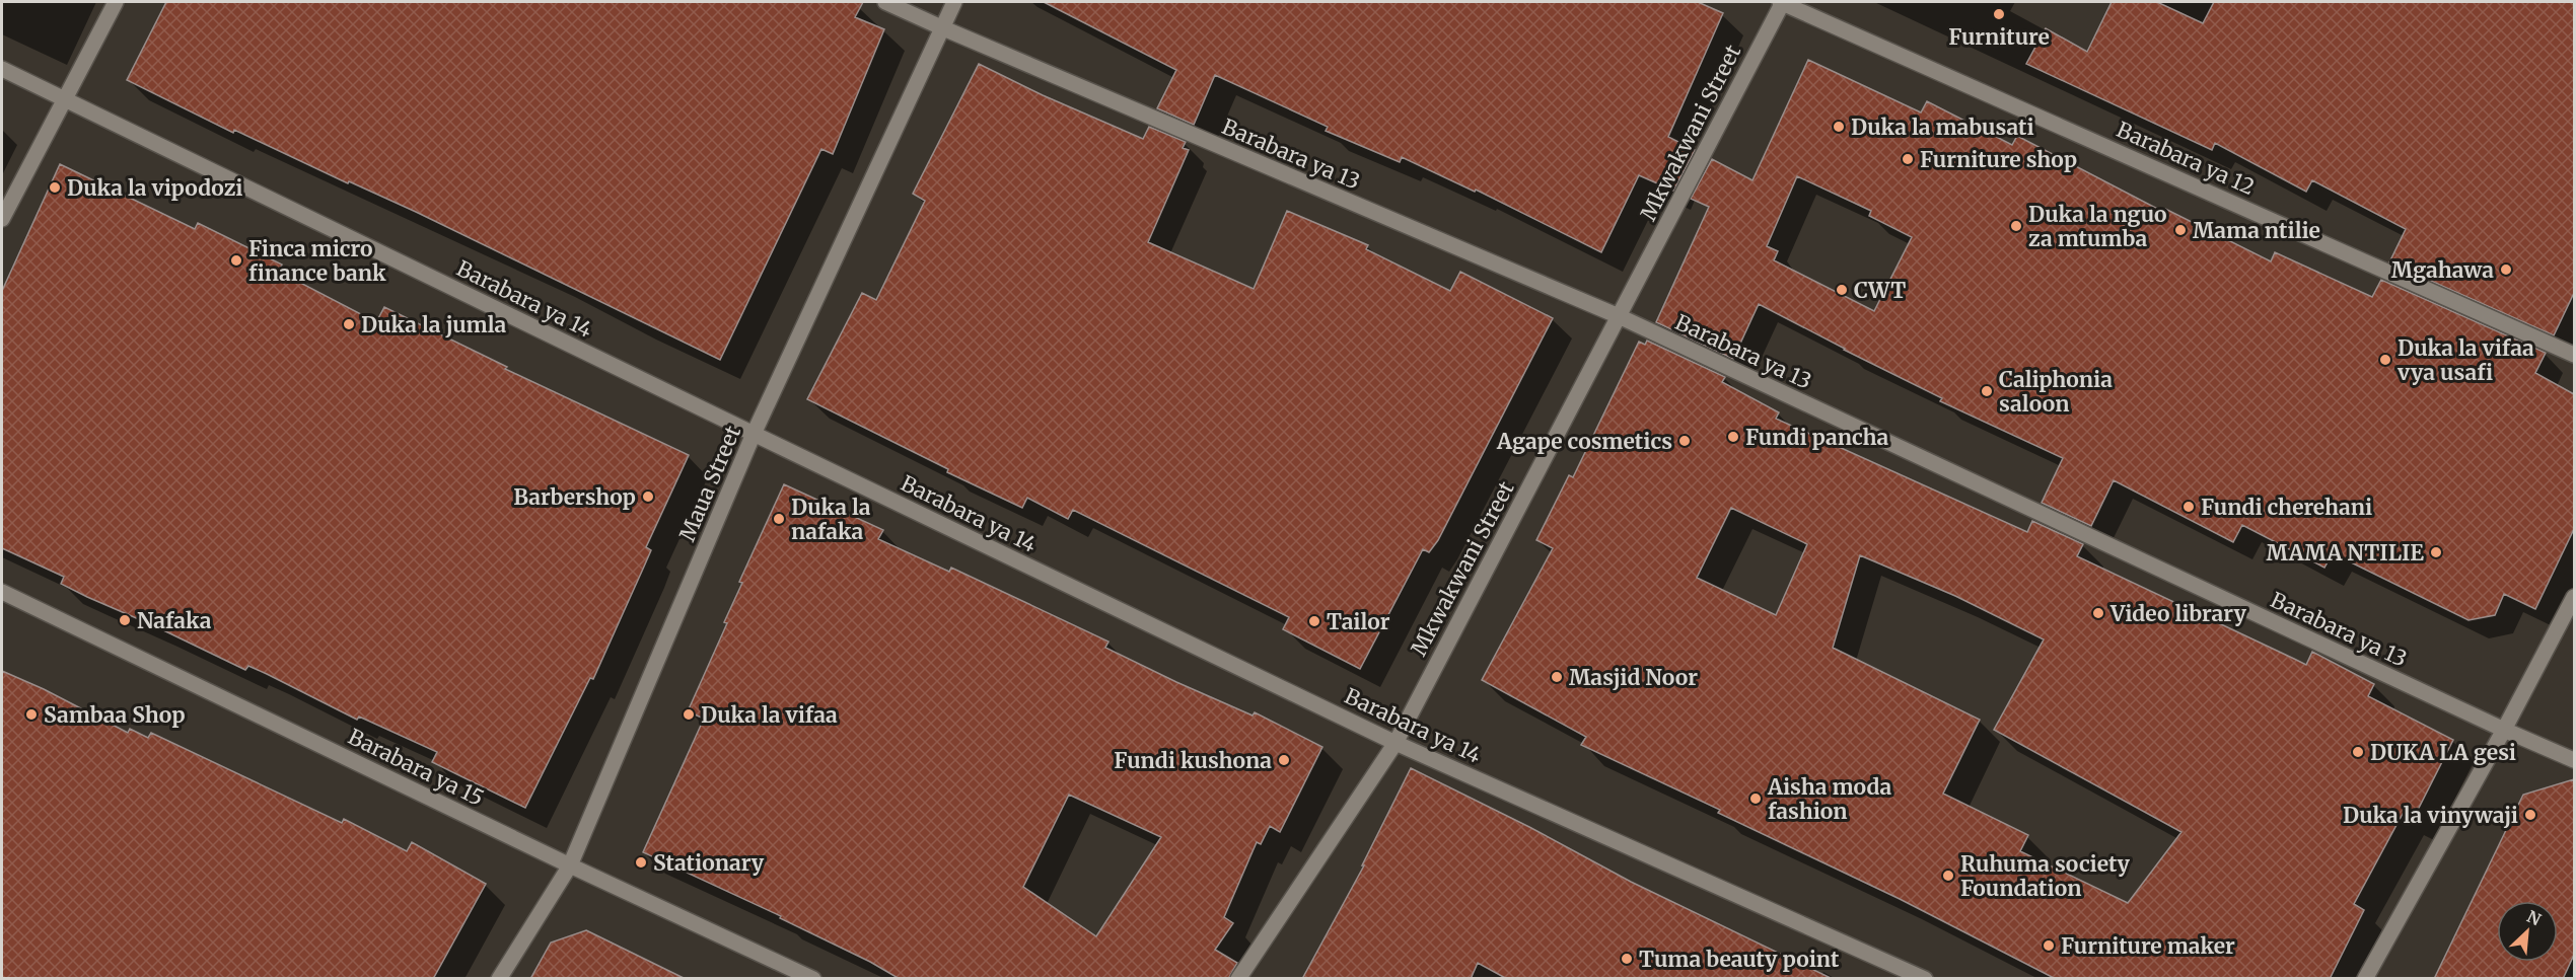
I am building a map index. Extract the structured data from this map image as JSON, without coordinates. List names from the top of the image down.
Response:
{
  "streets": {
    "street": [
      "Mkwakwani Street",
      "Barabara ya 13",
      "Barabara ya 12",
      "Barabara ya 14",
      "Maua Street",
      "Barabara ya 15"
    ]
  },
  "crossings": [
    ["Mkwakwani Street", "Barabara ya 13"],
    ["Mkwakwani Street", "Barabara ya 12"],
    ["Mkwakwani Street", "Barabara ya 14"],
    ["Barabara ya 13", "Maua Street"],
    ["Barabara ya 14", "Maua Street"],
    ["Maua Street", "Barabara ya 15"]
  ],
  "places": [
    "Furniture",
    "Duka la mabusati",
    "Furniture shop",
    "Duka la vipodozi",
    "Duka la nguo za mtumba",
    "Mama ntilie",
    "Finca micro finance bank",
    "Mgahawa",
    "CWT",
    "Duka la jumla",
    "Duka la vifaa vya usafi",
    "Caliphonia saloon",
    "Fundi pancha",
    "Agape cosmetics",
    "Barbershop",
    "Fundi cherehani",
    "Duka la nafaka",
    "MAMA NTILIE",
    "Video library",
    "Nafaka",
    "Tailor",
    "Masjid Noor",
    "Sambaa Shop",
    "Duka la vifaa",
    "DUKA LA gesi",
    "Fundi kushona",
    "Aisha moda fashion",
    "Duka la vinywaji",
    "Stationary",
    "Ruhuma society Foundation",
    "Furniture maker",
    "Tuma beauty point"
  ],
  "north": "top right"
}
